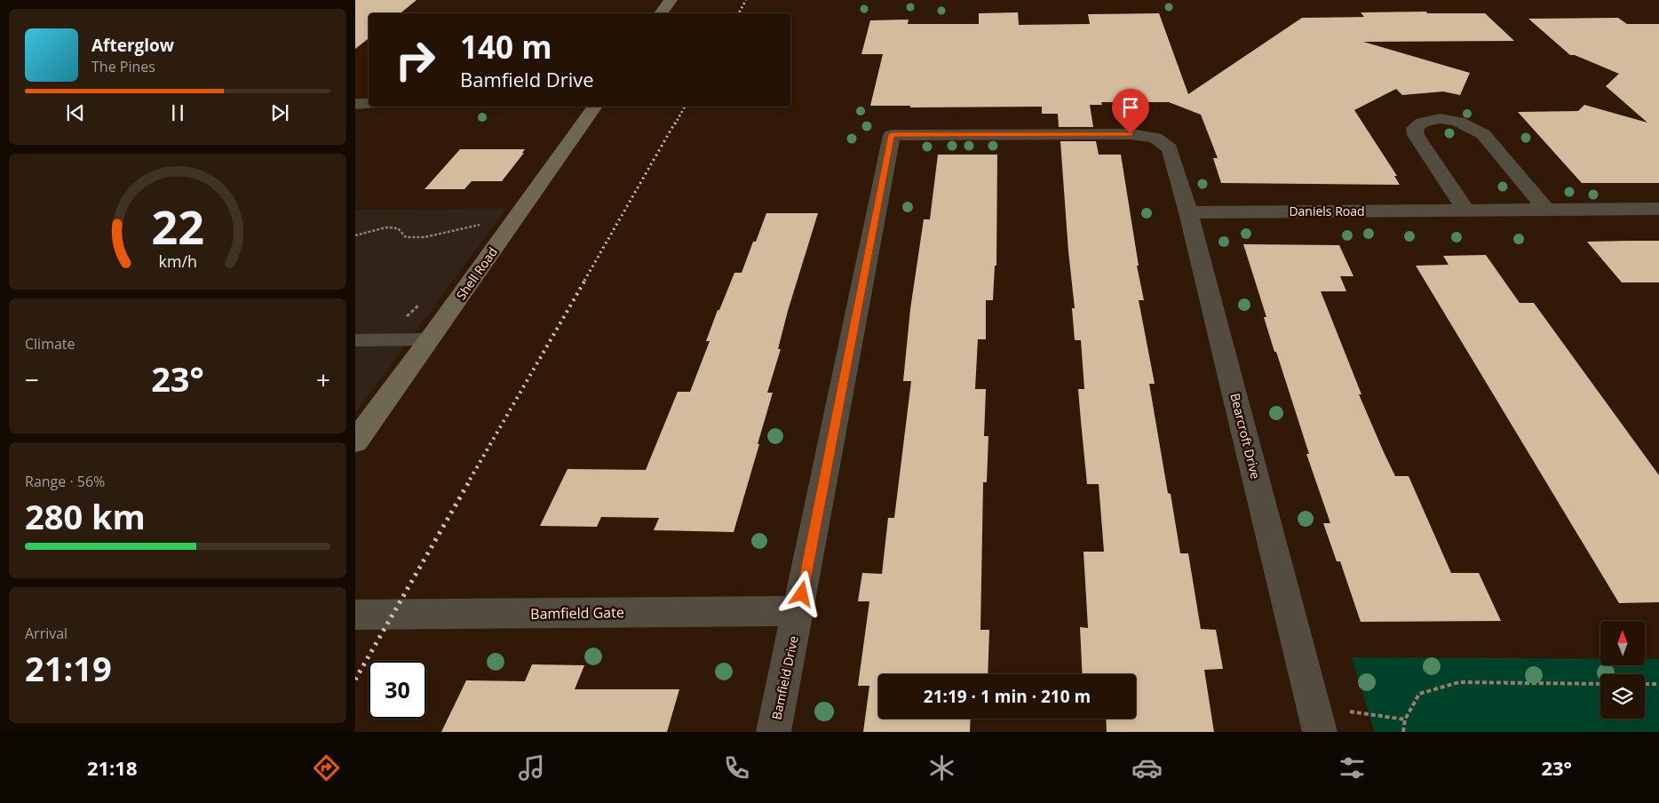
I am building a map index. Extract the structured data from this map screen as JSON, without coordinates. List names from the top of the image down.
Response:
{
  "streets": {
    "main road": ["Shell Road"],
    "street": [
      "Daniels Road",
      "Bearcroft Drive",
      "Bamfield Gate",
      "Bamfield Drive"
    ]
  },
  "crossings": [
    ["Daniels Road", "Bearcroft Drive"],
    ["Bearcroft Drive", "Bamfield Drive"],
    ["Bamfield Gate", "Bamfield Drive"]
  ],
  "north": "top",
  "page": {
    "turn": ["140 m", "Bamfield Drive"],
    "song": ["Afterglow", "The Pines"],
    "tile": [
      "Climate",
      ["Range · 56%", "280 km"],
      ["Arrival", "21:19"]
    ],
    "heat": ["−", "23°", "+"],
    "limit": "30",
    "trip": "21:19 · 1 min · 210 m",
    "tabs": ["21:18", "23°"],
    "gauge": ["22", "km/h"]
  }
}
